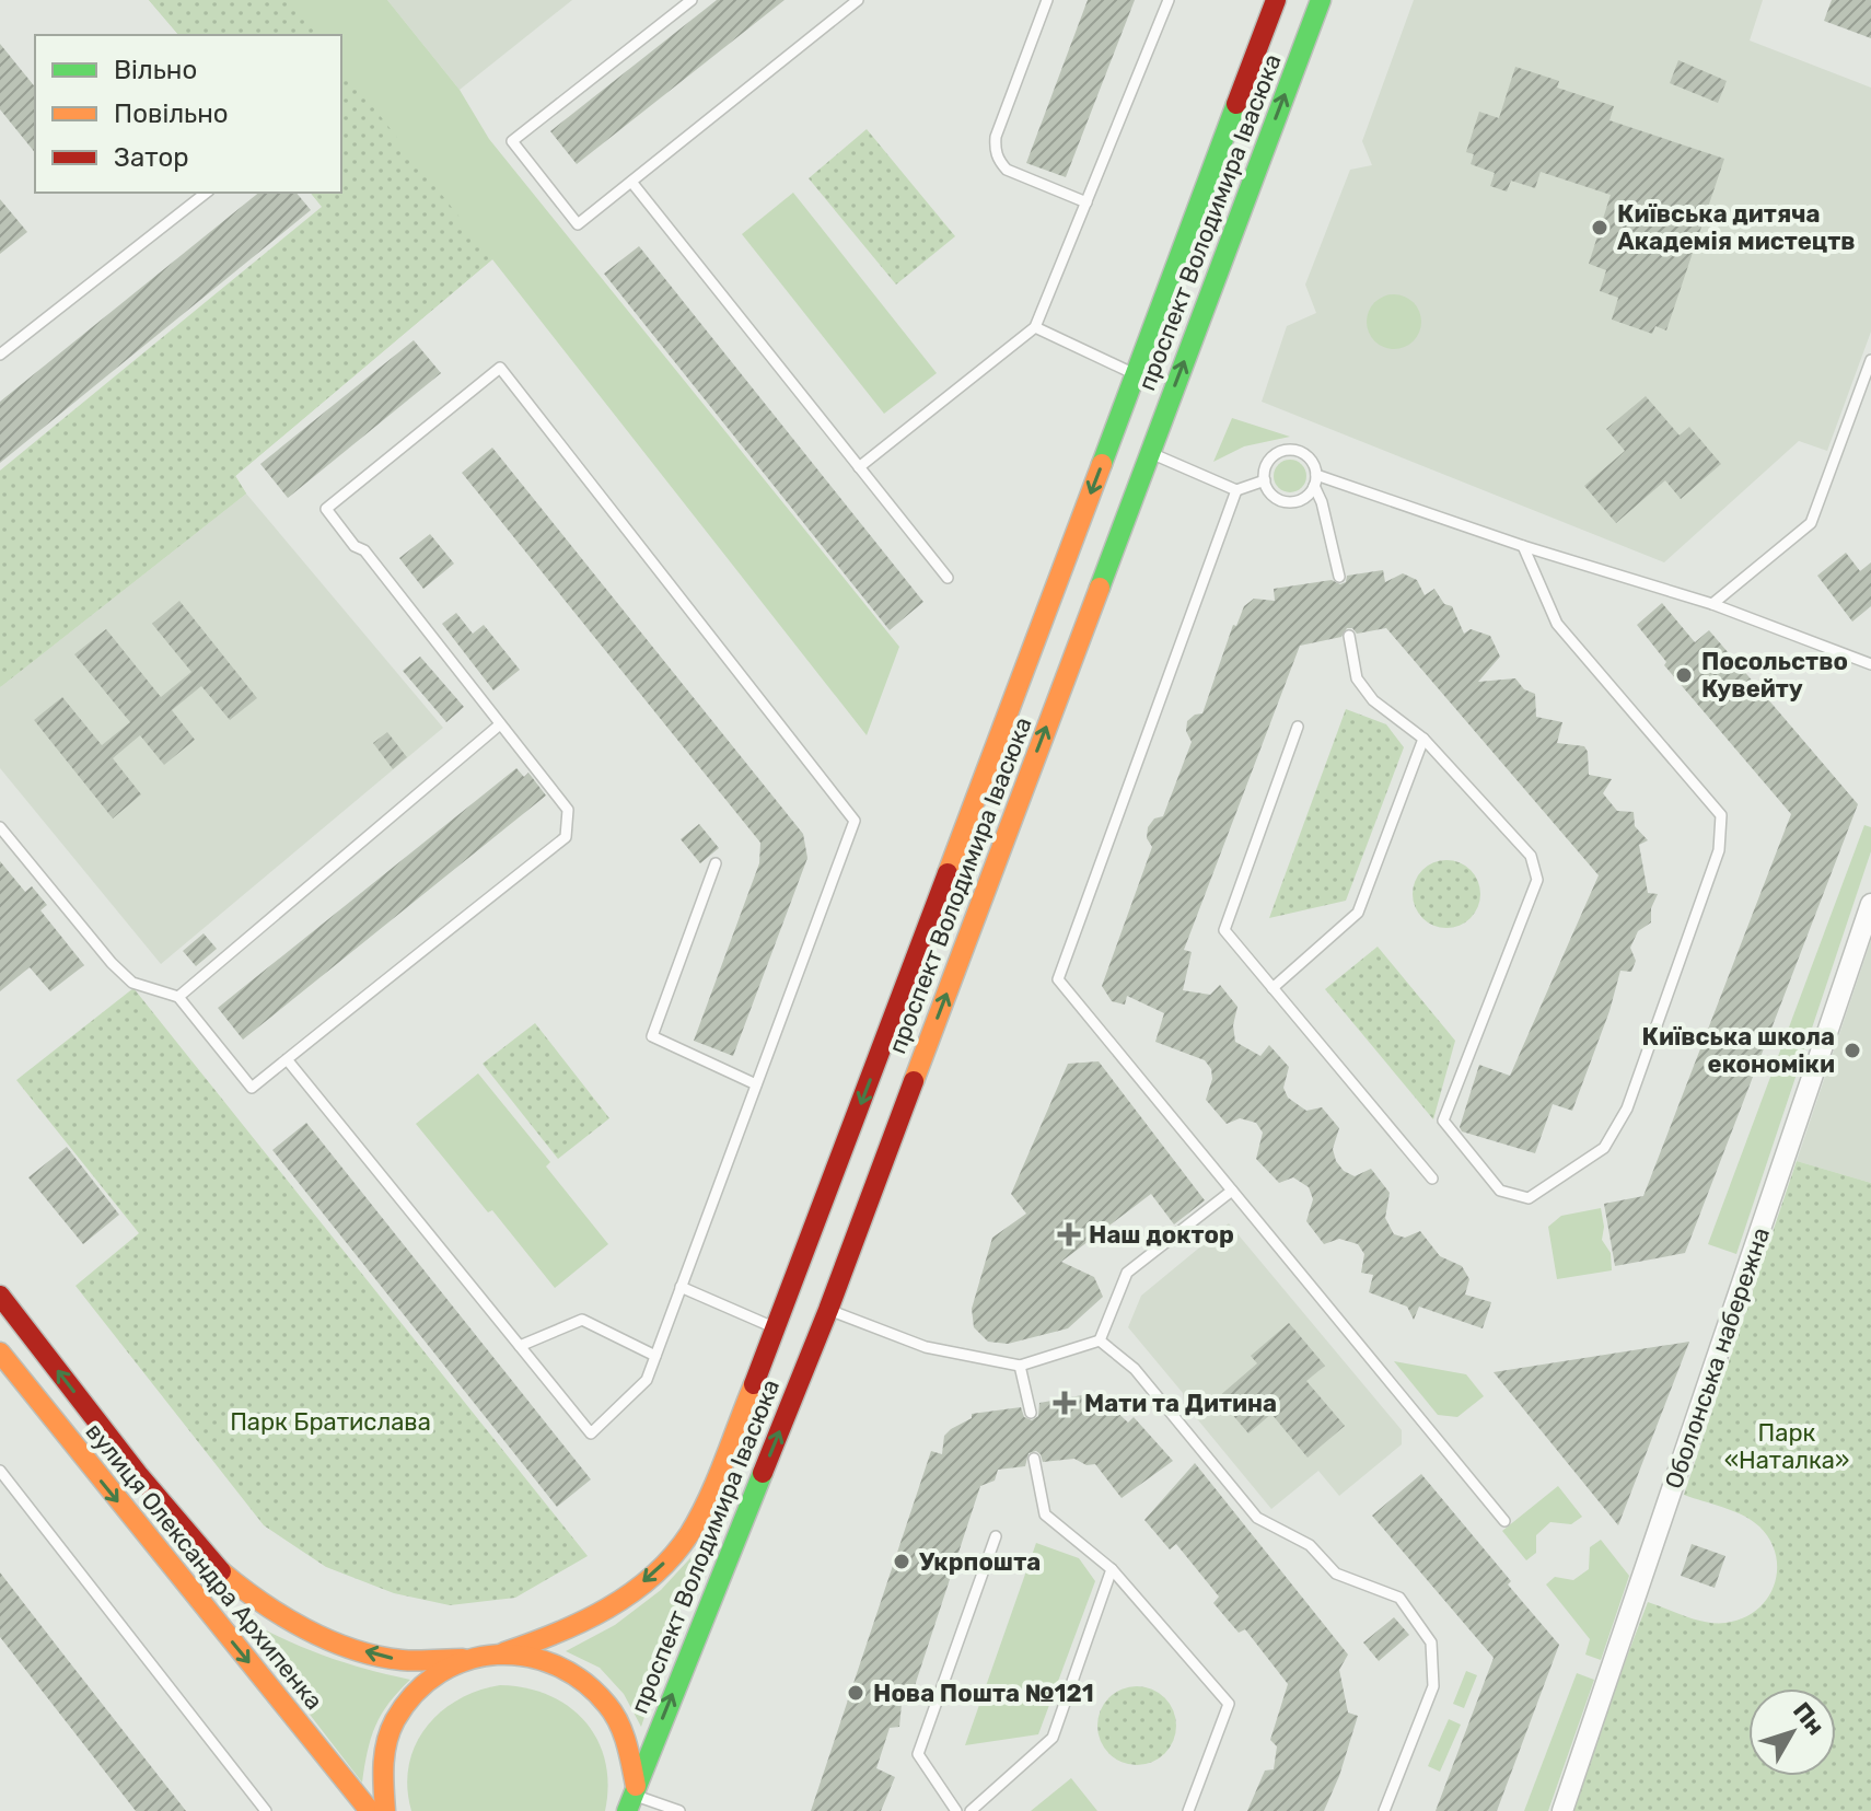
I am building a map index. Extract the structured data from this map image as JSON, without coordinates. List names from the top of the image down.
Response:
{
  "streets": {
    "main road": ["проспект Володимира Івасюка", "вулиця Олександра Архипенка"],
    "street": ["Оболонська набережна"]
  },
  "parks": ["Парк Братислава", "Парк «Наталка»"],
  "places": {
    "other": [
      "Київська дитяча Академія мистецтв",
      "Посольство Кувейту",
      "Київська школа економіки",
      "Укрпошта",
      "Нова Пошта №121"
    ],
    "health": ["Наш доктор", "Мати та Дитина"]
  },
  "legend": ["Вільно", "Повільно", "Затор"],
  "north": "top right"
}
